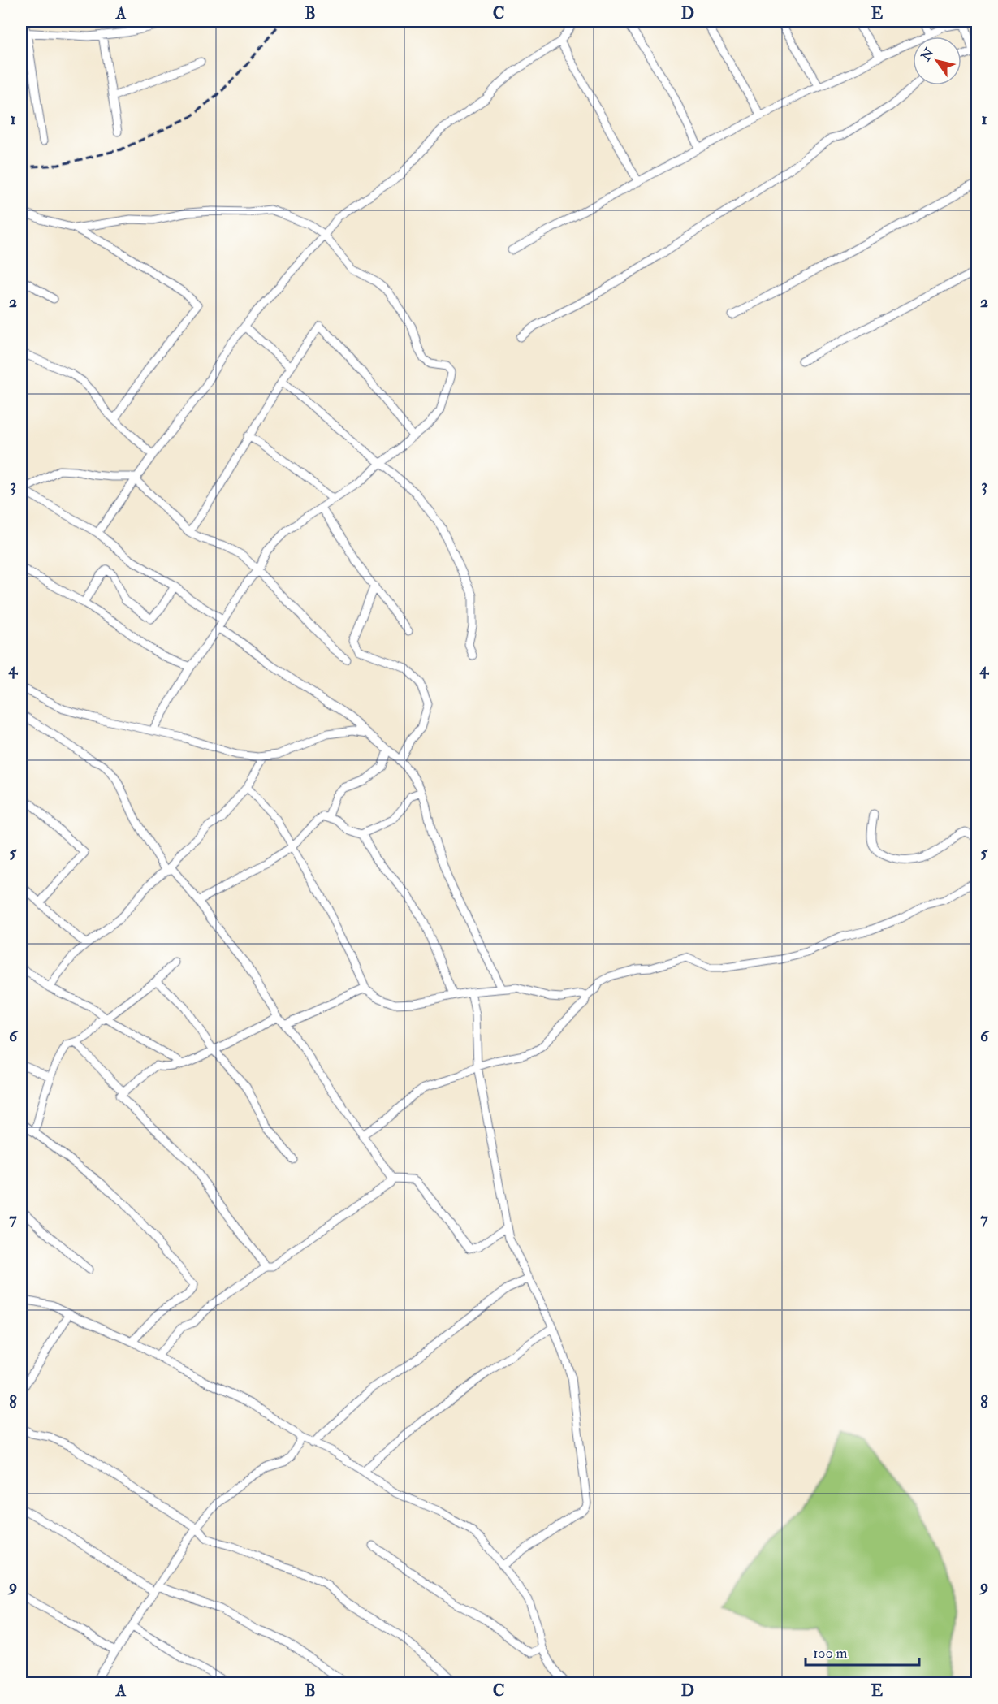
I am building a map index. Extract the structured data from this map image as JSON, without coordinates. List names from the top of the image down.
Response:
{
  "scale_bar": "100 m",
  "north": "top left",
  "grid": {
    "columns": [
      "A",
      "B",
      "C",
      "D",
      "E"
    ],
    "rows": [
      "1",
      "2",
      "3",
      "4",
      "5",
      "6",
      "7",
      "8",
      "9"
    ]
  }
}
